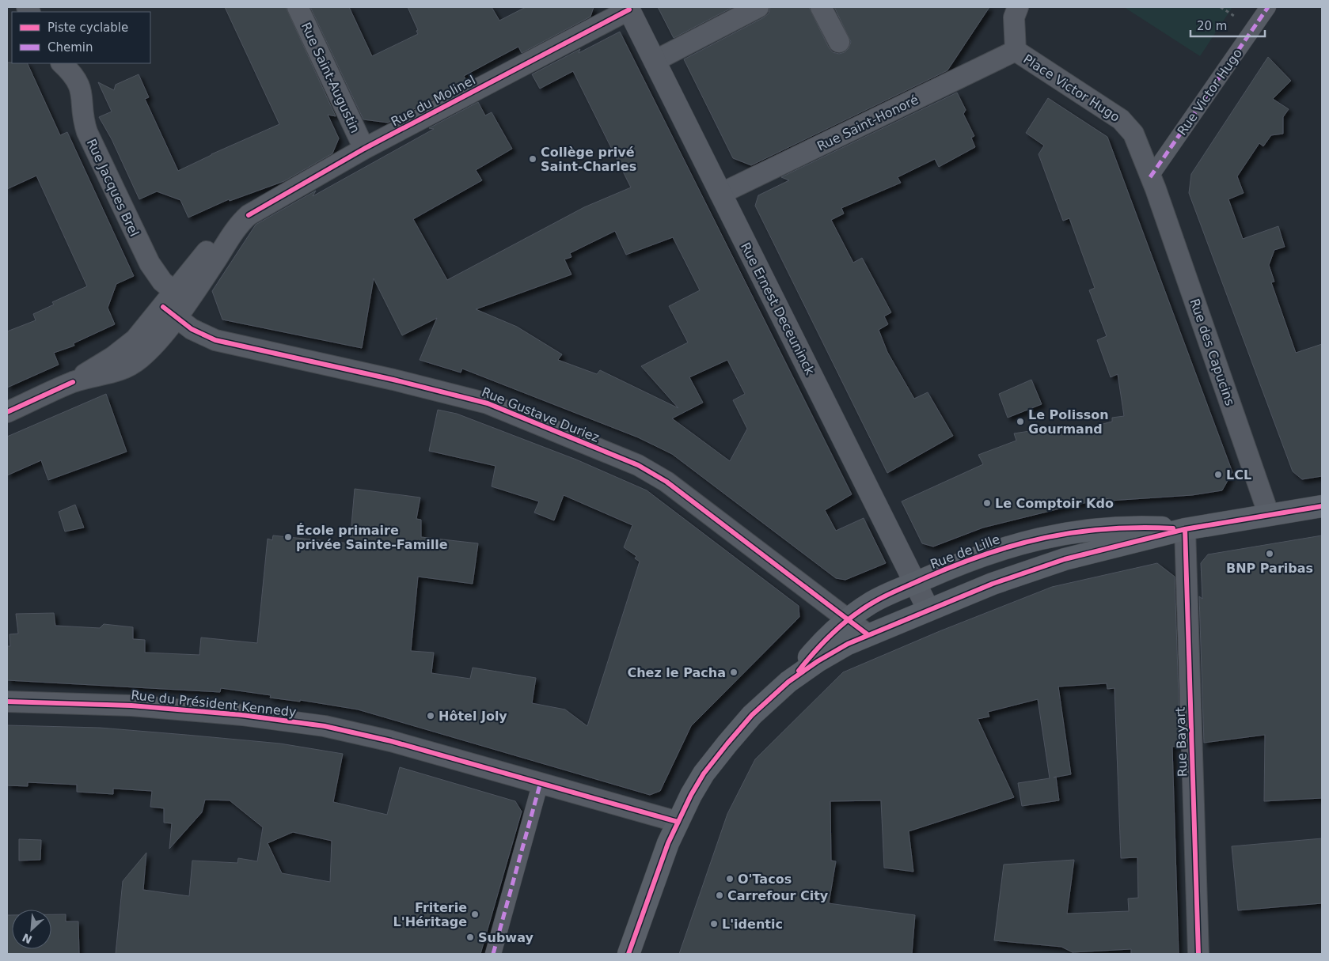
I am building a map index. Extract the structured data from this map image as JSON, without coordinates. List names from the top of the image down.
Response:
{
  "streets": {
    "main road": ["Rue de Lille"],
    "street": [
      "Rue Saint-Augustin",
      "Place Victor Hugo",
      "Rue Victor Hugo",
      "Rue du Molinel",
      "Rue Saint-Honoré",
      "Rue Jacques Brel",
      "Rue Ernest Deceuninck",
      "Rue des Capucins",
      "Rue Gustave Duriez",
      "Rue du Président Kennedy",
      "Rue Bayart"
    ]
  },
  "crossings": [
    ["Rue Saint-Augustin", "Rue du Molinel"],
    ["Place Victor Hugo", "Rue Victor Hugo"],
    ["Place Victor Hugo", "Rue Saint-Honoré"],
    ["Place Victor Hugo", "Rue des Capucins"],
    ["Rue Victor Hugo", "Rue des Capucins"],
    ["Rue du Molinel", "Rue Jacques Brel"],
    ["Rue du Molinel", "Rue Ernest Deceuninck"],
    ["Rue du Molinel", "Rue Gustave Duriez"],
    ["Rue Saint-Honoré", "Rue Ernest Deceuninck"],
    ["Rue Jacques Brel", "Rue Gustave Duriez"],
    ["Rue Ernest Deceuninck", "Rue de Lille"],
    ["Rue des Capucins", "Rue de Lille"],
    ["Rue Gustave Duriez", "Rue de Lille"],
    ["Rue de Lille", "Rue du Président Kennedy"],
    ["Rue de Lille", "Rue Bayart"]
  ],
  "places": [
    "Collège privé Saint-Charles",
    "Le Polisson Gourmand",
    "LCL",
    "Le Comptoir Kdo",
    "École primaire privée Sainte-Famille",
    "BNP Paribas",
    "Chez le Pacha",
    "Hôtel Joly",
    "O'Tacos",
    "Carrefour City",
    "Friterie L'Héritage",
    "L'identic",
    "Subway"
  ],
  "legend": ["Piste cyclable", "Chemin"],
  "scale_bar": "20 m",
  "north": "bottom left"
}
